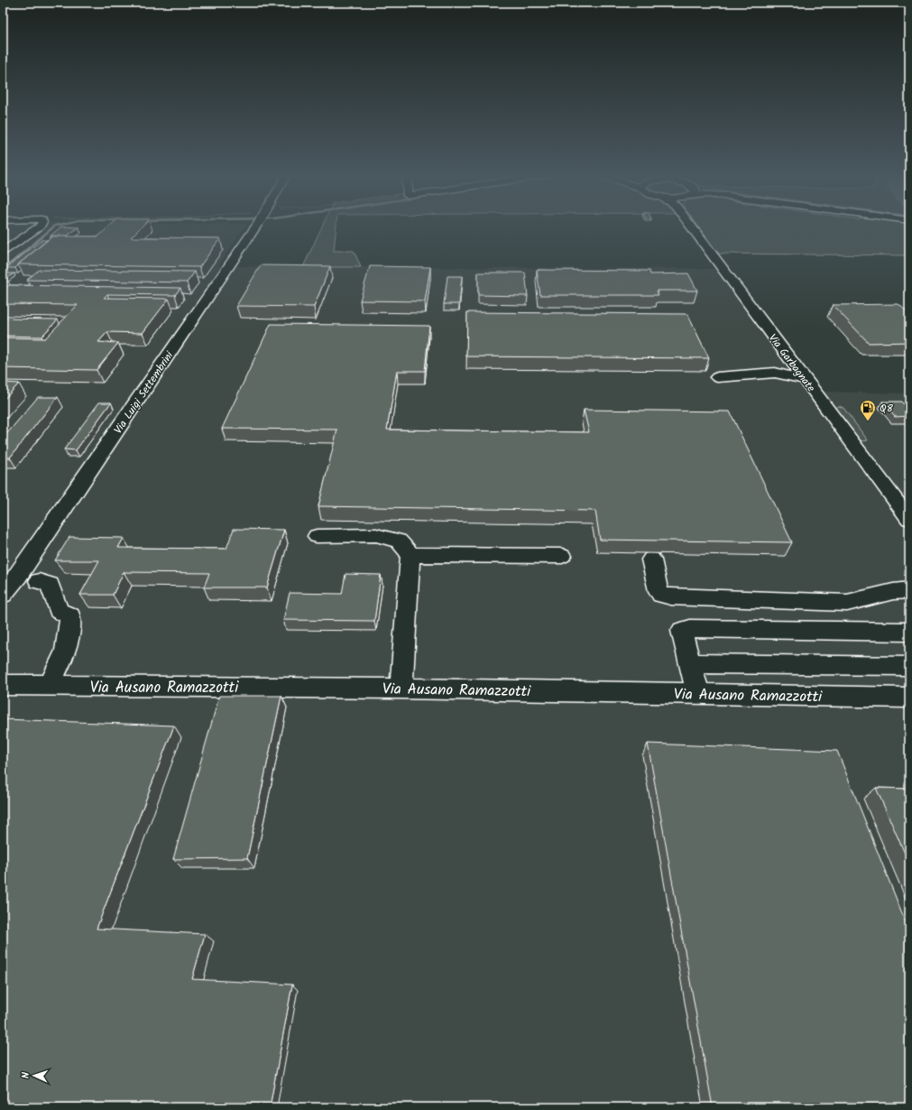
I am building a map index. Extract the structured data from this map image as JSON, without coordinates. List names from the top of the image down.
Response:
{
  "streets": {
    "street": ["Via Garbagnate", "Via Luigi Settembrini", "Via Ausano Ramazzotti"]
  },
  "places": {
    "fuel station": ["Q8"]
  },
  "north": "left"
}
